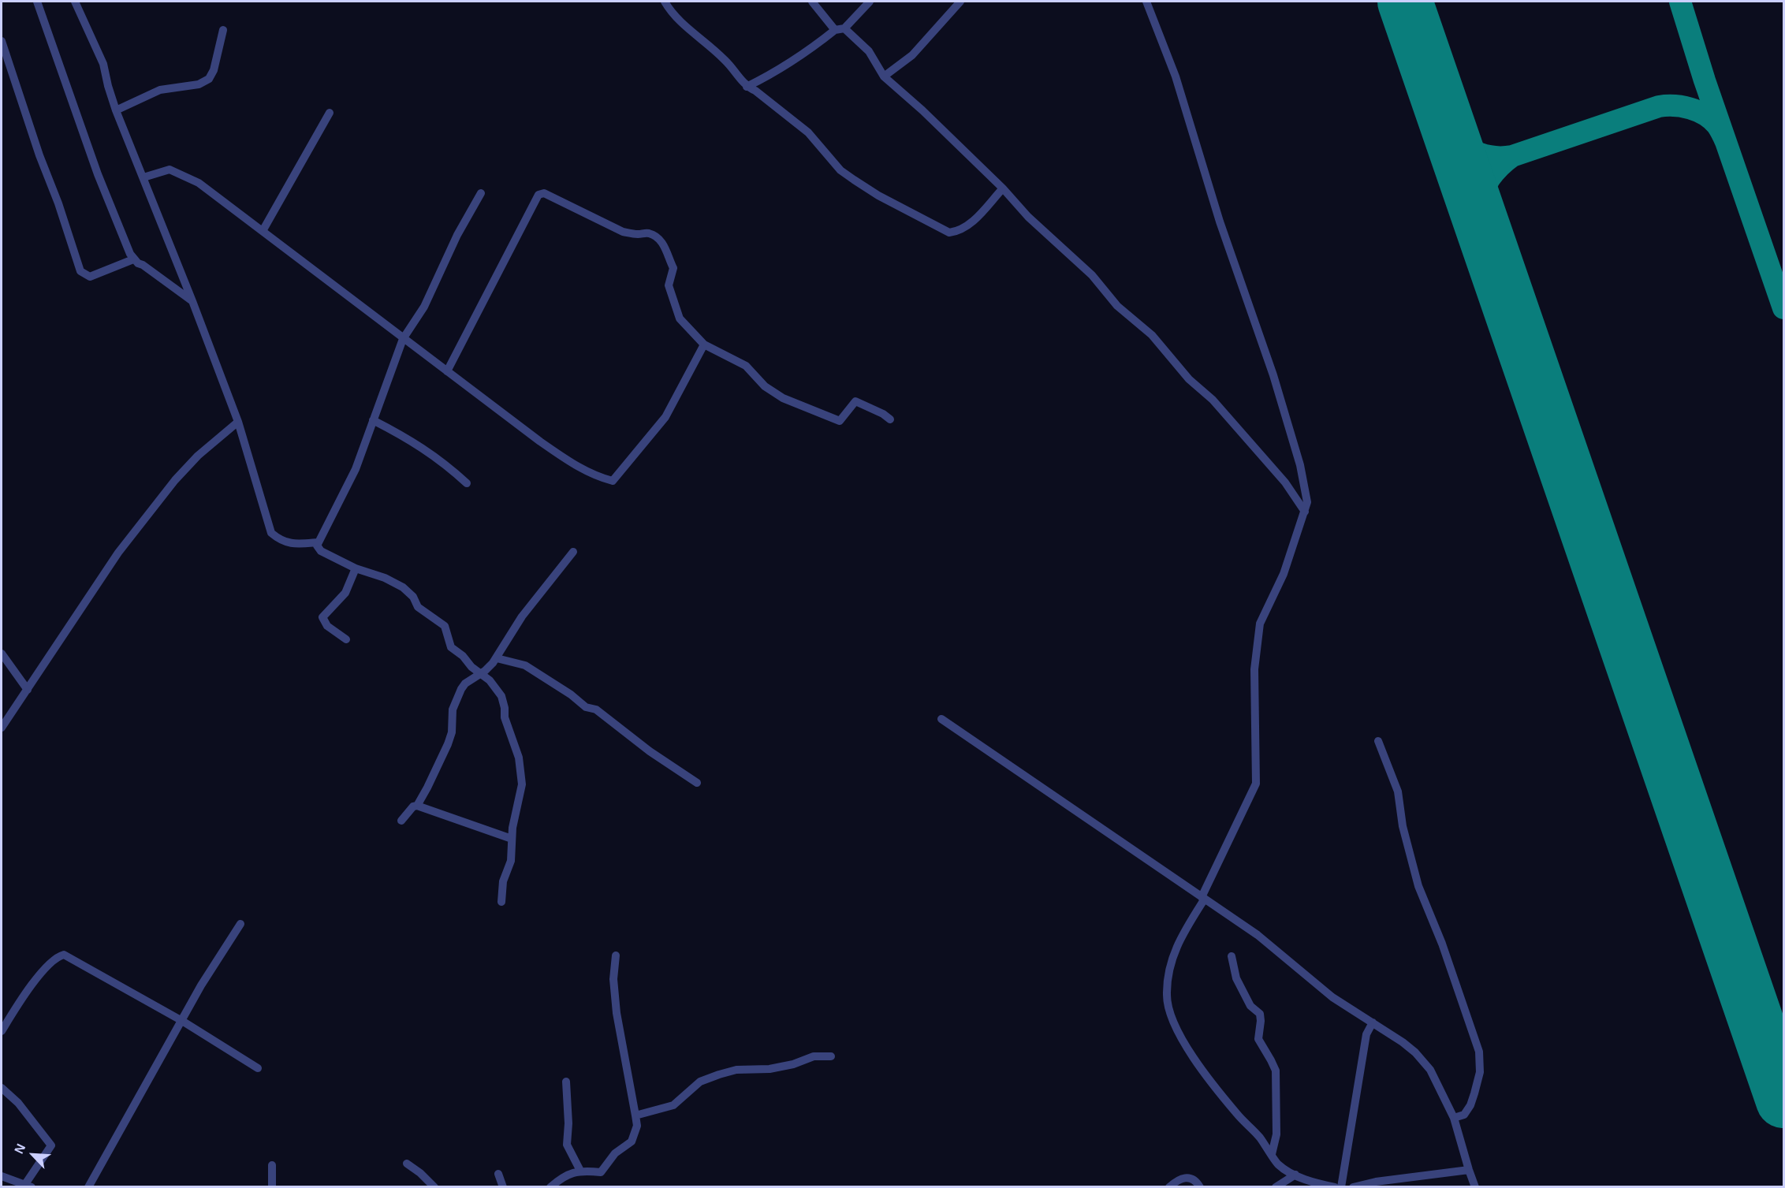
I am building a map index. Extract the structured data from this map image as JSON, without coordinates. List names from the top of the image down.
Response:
{
  "north": "top left"
}
